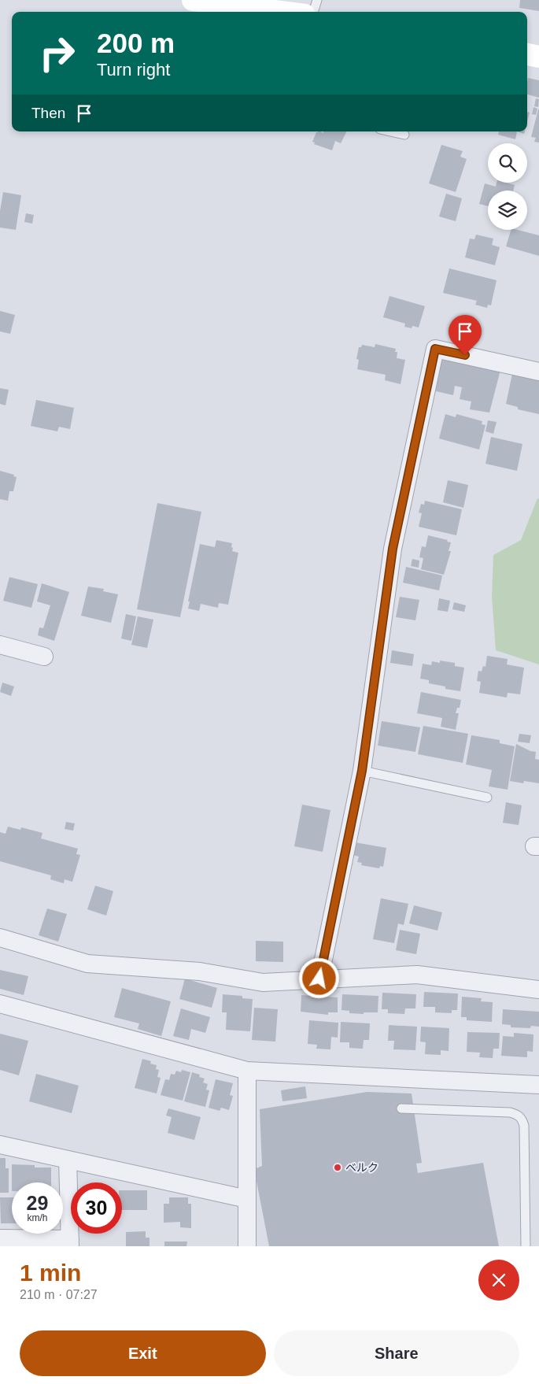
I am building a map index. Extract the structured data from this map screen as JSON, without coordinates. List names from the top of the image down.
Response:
{
  "places": ["ベルク"],
  "page": {
    "turn": ["200 m", "Turn right"],
    "then": "Then",
    "speed": "29 km/h",
    "limit": "30",
    "heading": ["1 min", "210 m · 07:27"],
    "buttons": ["Exit", "Share"]
  }
}
